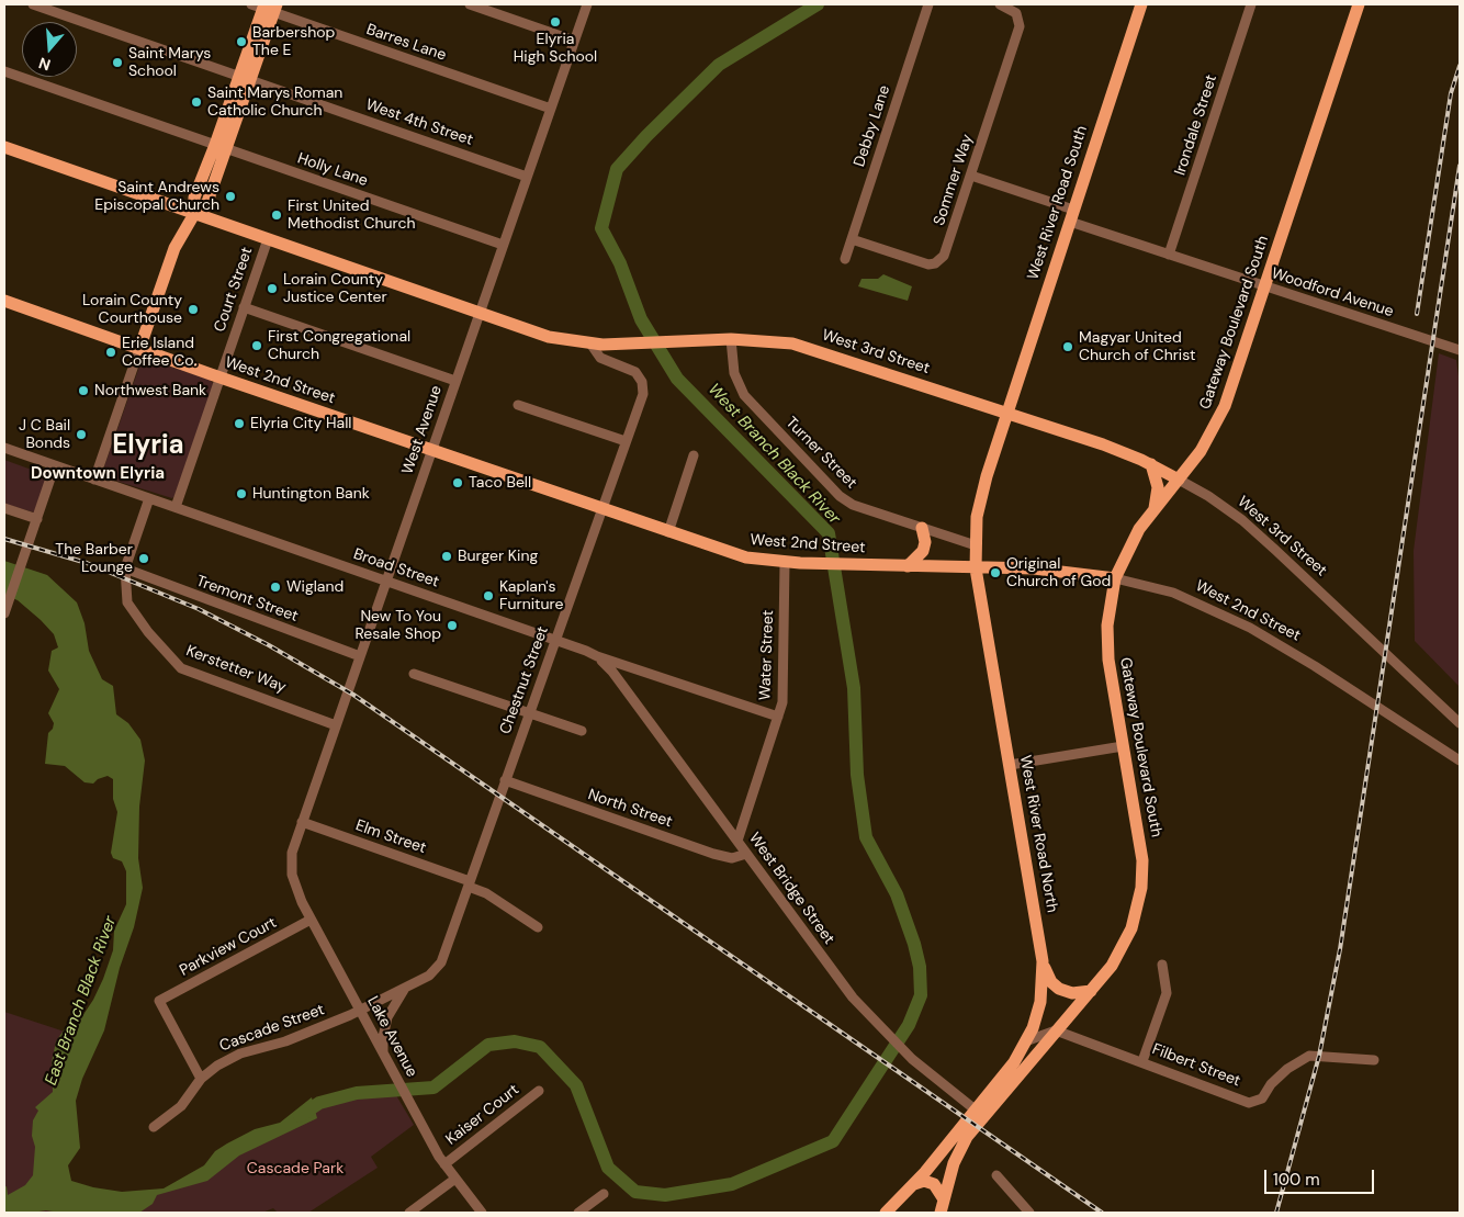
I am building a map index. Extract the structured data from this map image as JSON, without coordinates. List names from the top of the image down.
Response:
{
  "streets": {
    "main road": [
      "West River Road South",
      "Gateway Boulevard South",
      "West 3rd Street",
      "West 2nd Street",
      "West River Road North"
    ],
    "street": [
      "Barres Lane",
      "West 4th Street",
      "Irondale Street",
      "Debby Lane",
      "Holly Lane",
      "Sommer Way",
      "Court Street",
      "Woodford Avenue",
      "West Avenue",
      "Turner Street",
      "Broad Street",
      "Tremont Street",
      "Water Street",
      "Kerstetter Way",
      "Chestnut Street",
      "North Street",
      "Elm Street",
      "West Bridge Street",
      "Parkview Court",
      "Cascade Street",
      "Lake Avenue",
      "Filbert Street",
      "Kaiser Court"
    ]
  },
  "crossings": [
    ["Barres Lane", "West Avenue"],
    ["West 4th Street", "West Avenue"],
    ["Irondale Street", "Woodford Avenue"],
    ["Debby Lane", "Sommer Way"],
    ["Holly Lane", "West Avenue"],
    ["Sommer Way", "Woodford Avenue"],
    ["West River Road South", "Woodford Avenue"],
    ["West River Road South", "West 3rd Street"],
    ["West River Road South", "West River Road North"],
    ["Court Street", "West 3rd Street"],
    ["Court Street", "West 2nd Street"],
    ["Court Street", "Broad Street"],
    ["Woodford Avenue", "Gateway Boulevard South"],
    ["Gateway Boulevard South", "West 3rd Street"],
    ["Gateway Boulevard South", "West 2nd Street"],
    ["Gateway Boulevard South", "West River Road North"],
    ["Gateway Boulevard South", "West Bridge Street"],
    ["Gateway Boulevard South", "Filbert Street"],
    ["West 3rd Street", "West Avenue"],
    ["West 3rd Street", "Turner Street"],
    ["West 3rd Street", "Chestnut Street"],
    ["West 3rd Street", "West River Road North"],
    ["West 2nd Street", "West Avenue"],
    ["West 2nd Street", "Water Street"],
    ["West 2nd Street", "Chestnut Street"],
    ["West 2nd Street", "West River Road North"],
    ["West Avenue", "Broad Street"],
    ["West Avenue", "Tremont Street"],
    ["West Avenue", "Kerstetter Way"],
    ["West Avenue", "Elm Street"],
    ["West Avenue", "Lake Avenue"],
    ["Turner Street", "West River Road North"],
    ["Broad Street", "Water Street"],
    ["Broad Street", "Kerstetter Way"],
    ["Broad Street", "Chestnut Street"],
    ["Broad Street", "West Bridge Street"],
    ["Tremont Street", "Kerstetter Way"],
    ["Water Street", "West Bridge Street"],
    ["Chestnut Street", "North Street"],
    ["Chestnut Street", "Elm Street"],
    ["Chestnut Street", "Cascade Street"],
    ["Chestnut Street", "Lake Avenue"],
    ["North Street", "West Bridge Street"],
    ["West River Road North", "West Bridge Street"],
    ["Parkview Court", "Cascade Street"],
    ["Parkview Court", "Lake Avenue"],
    ["Cascade Street", "Lake Avenue"],
    ["Lake Avenue", "Kaiser Court"]
  ],
  "districts": ["Elyria", "Downtown Elyria"],
  "water": ["West Branch Black River", "East Branch Black River"],
  "parks": ["Cascade Park"],
  "places": [
    "Elyria High School",
    "Barbershop The E",
    "Saint Marys School",
    "Saint Marys Roman Catholic Church",
    "Saint Andrews Episcopal Church",
    "First United Methodist Church",
    "Lorain County Justice Center",
    "Lorain County Courthouse",
    "First Congregational Church",
    "Magyar United Church of Christ",
    "Erie Island Coffee Co.",
    "Northwest Bank",
    "Elyria City Hall",
    "J C Bail Bonds",
    "Taco Bell",
    "Huntington Bank",
    "Burger King",
    "The Barber Lounge",
    "Original Church of God",
    "Wigland",
    "Kaplan's Furniture",
    "New To You Resale Shop"
  ],
  "scale_bar": "100 m",
  "north": "bottom"
}
